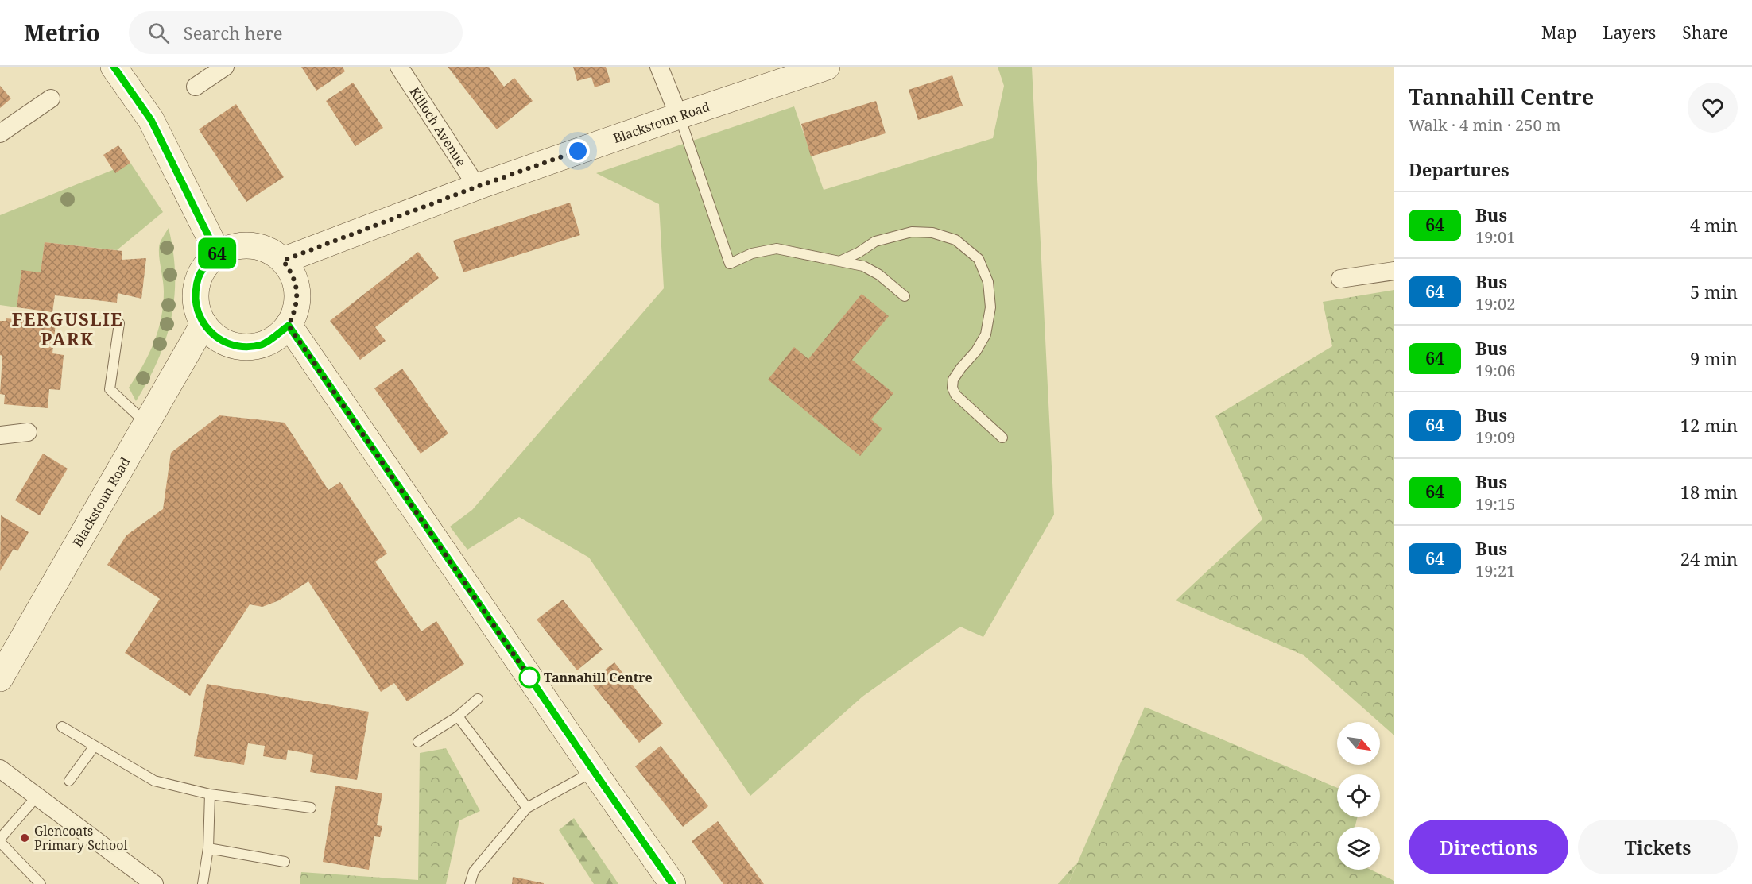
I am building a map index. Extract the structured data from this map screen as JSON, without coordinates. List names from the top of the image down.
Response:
{
  "streets": {
    "street": ["Blackstoun Road", "Killoch Avenue"]
  },
  "crossings": [
    ["Blackstoun Road", "Killoch Avenue"]
  ],
  "districts": ["FERGUSLIE PARK"],
  "places": ["Tannahill Centre", "Glencoats Primary School"],
  "lines": ["bus line 64"],
  "north": "bottom right",
  "page": {
    "header": "Metrio",
    "search": "Search here",
    "nav": ["Map", "Layers", "Share"],
    "on_map": "64",
    "heading": [
      ["Tannahill Centre", "Walk · 4 min · 250 m"],
      "Departures"
    ],
    "list": [
      {
        "mark": "64",
        "name": "Bus",
        "note": "19:01",
        "value": "4 min"
      },
      {
        "mark": "64",
        "name": "Bus",
        "note": "19:02",
        "value": "5 min"
      },
      {
        "mark": "64",
        "name": "Bus",
        "note": "19:06",
        "value": "9 min"
      },
      {
        "mark": "64",
        "name": "Bus",
        "note": "19:09",
        "value": "12 min"
      },
      {
        "mark": "64",
        "name": "Bus",
        "note": "19:15",
        "value": "18 min"
      },
      {
        "mark": "64",
        "name": "Bus",
        "note": "19:21",
        "value": "24 min"
      }
    ],
    "buttons": ["Directions", "Tickets"]
  }
}
